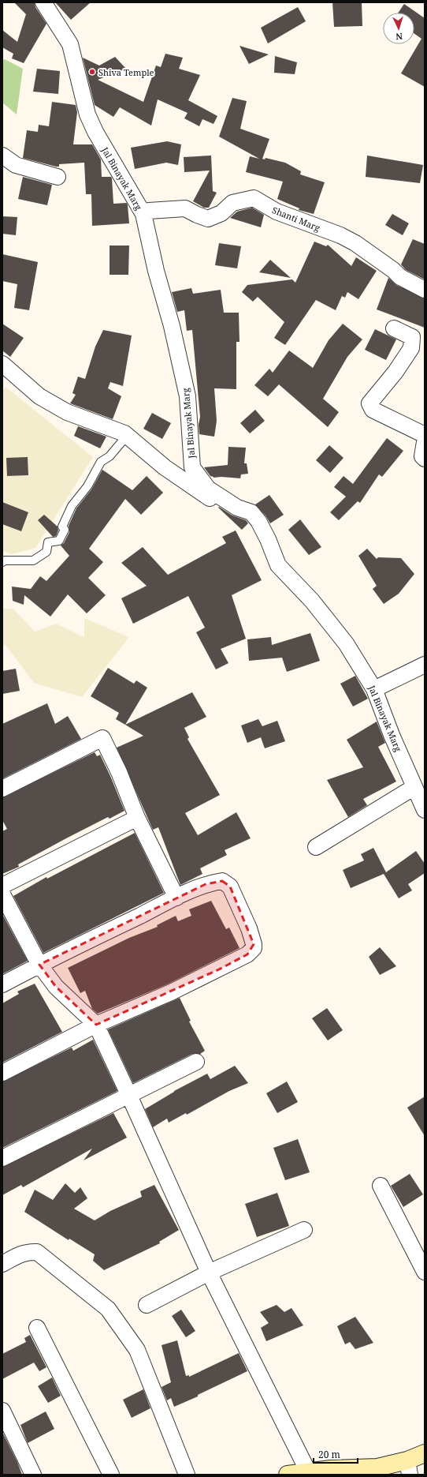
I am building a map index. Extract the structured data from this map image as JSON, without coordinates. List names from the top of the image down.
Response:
{
  "streets": {
    "street": ["Jal Binayak Marg", "Shanti Marg"]
  },
  "crossings": [
    ["Jal Binayak Marg", "Shanti Marg"]
  ],
  "places": ["Shiva Temple"],
  "scale_bar": "20 m",
  "north": "bottom"
}
